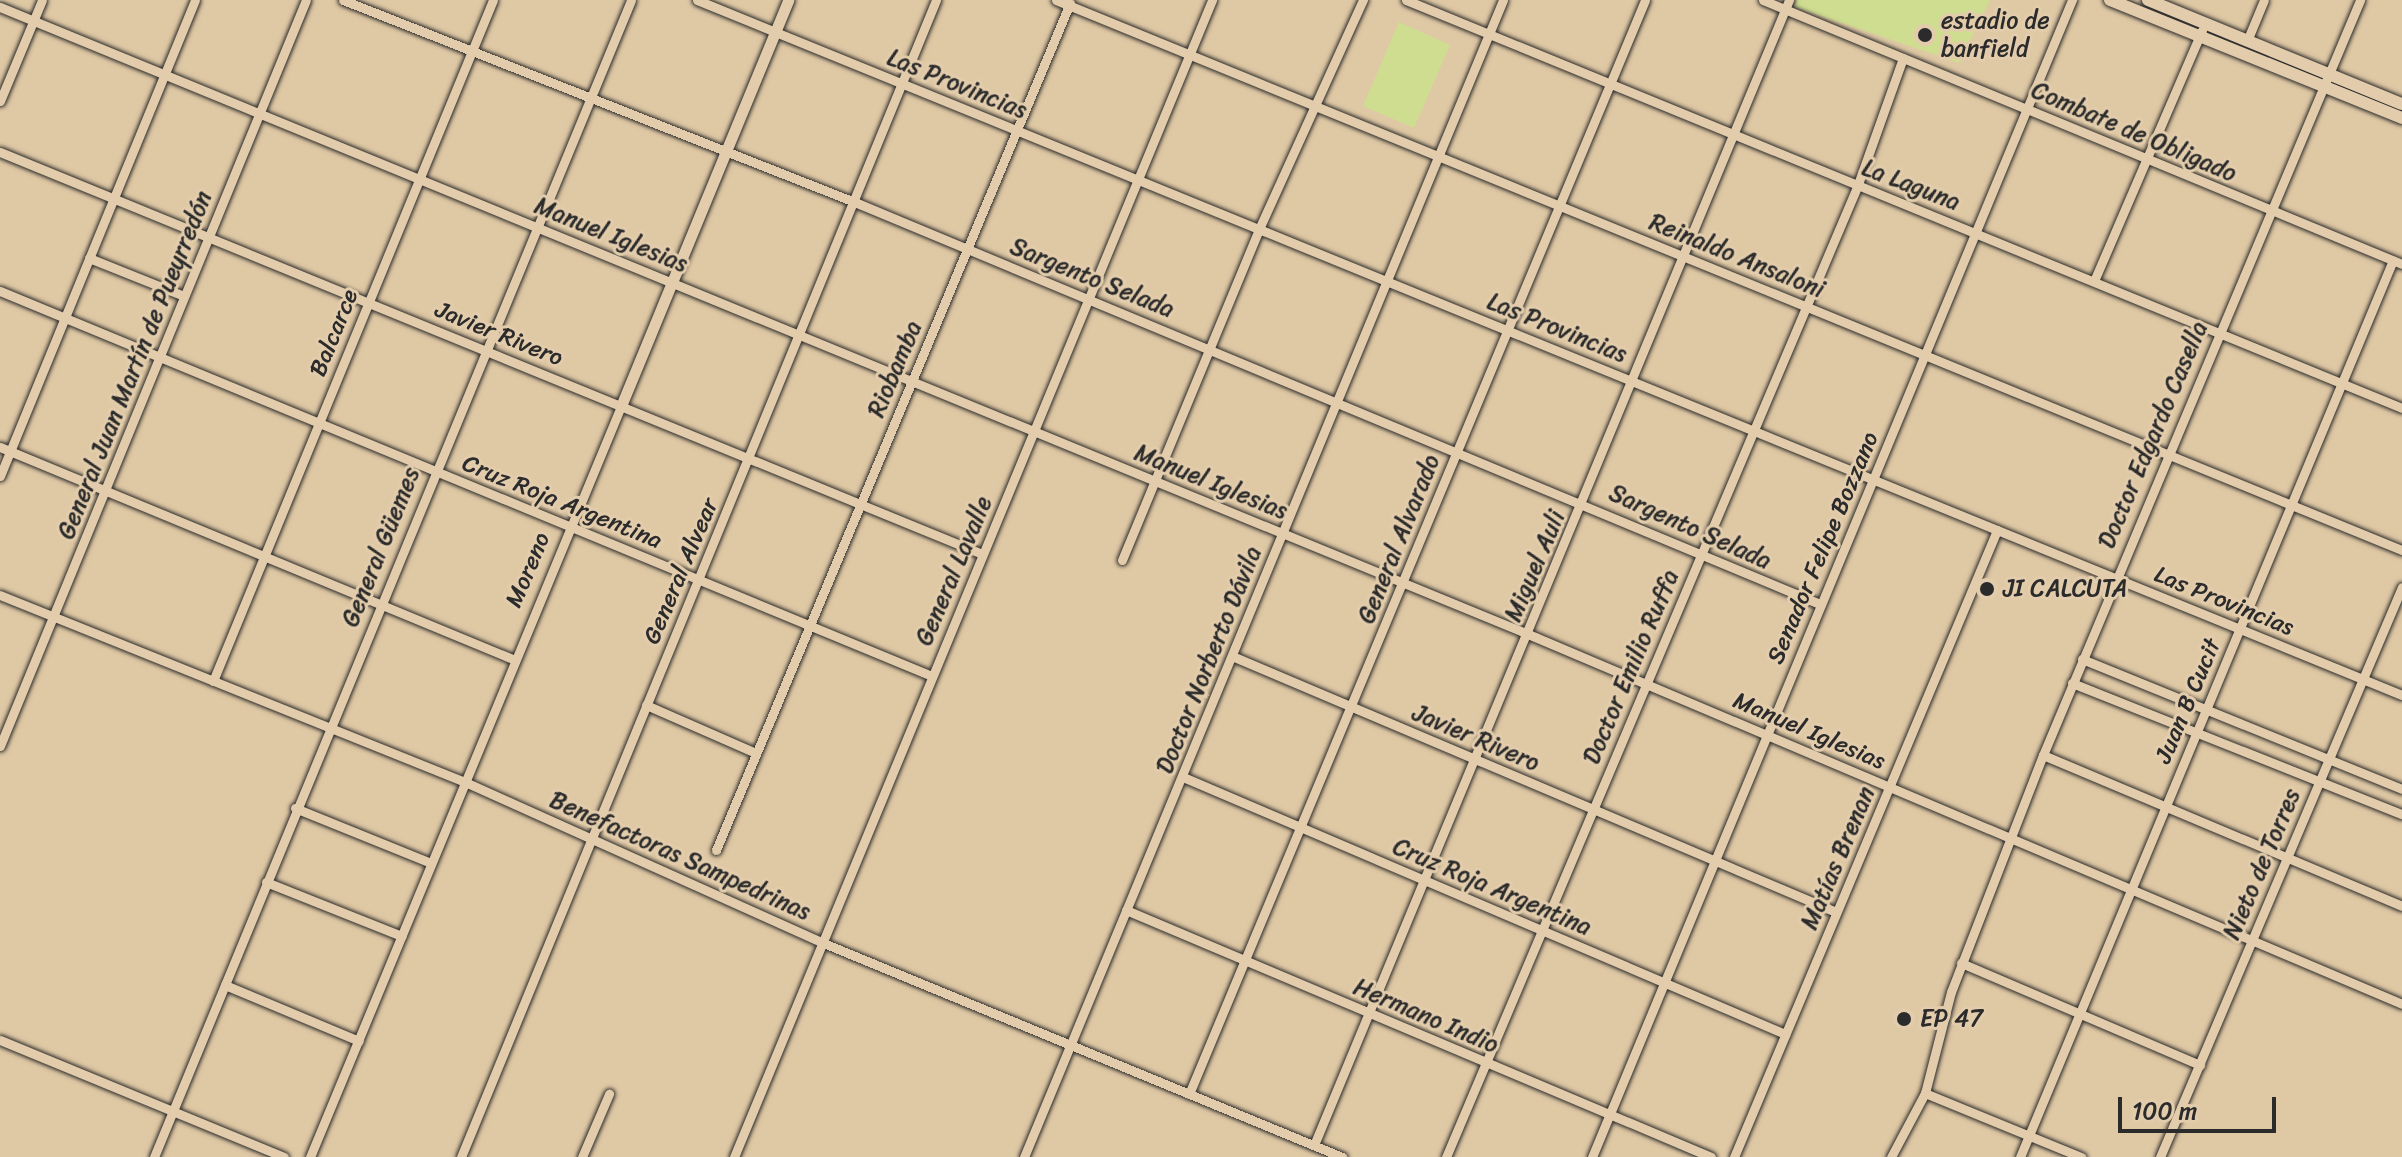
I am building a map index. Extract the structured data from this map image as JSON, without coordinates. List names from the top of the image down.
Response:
{
  "streets": {
    "street": [
      "Las Provincias",
      "Combate de Obligado",
      "La Laguna",
      "Manuel Iglesias",
      "Reinaldo Ansaloni",
      "Sargento Selada",
      "Balcarce",
      "Javier Rivero",
      "General Juan Martín de Pueyrredón",
      "Riobamba",
      "Doctor Edgardo Casella",
      "Cruz Roja Argentina",
      "General Alvarado",
      "General Güemes",
      "Senador Felipe Bozzano",
      "Miguel Auli",
      "Moreno",
      "General Alvear",
      "General Lavalle",
      "Doctor Norberto Dávila",
      "Doctor Emilio Ruffa",
      "Juan B Cucit",
      "Benefactoras Sampedrinas",
      "Matías Brenan",
      "Nieto de Torres",
      "Hermano Indio"
    ]
  },
  "crossings": [
    ["Las Provincias", "Riobamba"],
    ["Las Provincias", "Doctor Edgardo Casella"],
    ["Las Provincias", "General Alvarado"],
    ["Las Provincias", "Senador Felipe Bozzano"],
    ["Las Provincias", "Miguel Auli"],
    ["Las Provincias", "Moreno"],
    ["Las Provincias", "General Alvear"],
    ["Las Provincias", "General Lavalle"],
    ["Las Provincias", "Doctor Norberto Dávila"],
    ["Las Provincias", "Doctor Emilio Ruffa"],
    ["Las Provincias", "Juan B Cucit"],
    ["Las Provincias", "Matías Brenan"],
    ["Las Provincias", "Nieto de Torres"],
    ["Combate de Obligado", "Doctor Edgardo Casella"],
    ["Combate de Obligado", "Senador Felipe Bozzano"],
    ["Combate de Obligado", "Miguel Auli"],
    ["Combate de Obligado", "Doctor Emilio Ruffa"],
    ["Combate de Obligado", "Juan B Cucit"],
    ["La Laguna", "Doctor Edgardo Casella"],
    ["La Laguna", "General Alvarado"],
    ["La Laguna", "Senador Felipe Bozzano"],
    ["La Laguna", "Miguel Auli"],
    ["La Laguna", "Doctor Norberto Dávila"],
    ["La Laguna", "Doctor Emilio Ruffa"],
    ["La Laguna", "Juan B Cucit"],
    ["Manuel Iglesias", "Balcarce"],
    ["Manuel Iglesias", "General Juan Martín de Pueyrredón"],
    ["Manuel Iglesias", "Riobamba"],
    ["Manuel Iglesias", "Doctor Edgardo Casella"],
    ["Manuel Iglesias", "General Alvarado"],
    ["Manuel Iglesias", "General Güemes"],
    ["Manuel Iglesias", "Senador Felipe Bozzano"],
    ["Manuel Iglesias", "Miguel Auli"],
    ["Manuel Iglesias", "Moreno"],
    ["Manuel Iglesias", "General Alvear"],
    ["Manuel Iglesias", "General Lavalle"],
    ["Manuel Iglesias", "Doctor Norberto Dávila"],
    ["Manuel Iglesias", "Doctor Emilio Ruffa"],
    ["Manuel Iglesias", "Juan B Cucit"],
    ["Manuel Iglesias", "Matías Brenan"],
    ["Manuel Iglesias", "Nieto de Torres"],
    ["Reinaldo Ansaloni", "Riobamba"],
    ["Reinaldo Ansaloni", "Doctor Edgardo Casella"],
    ["Reinaldo Ansaloni", "General Alvarado"],
    ["Reinaldo Ansaloni", "Senador Felipe Bozzano"],
    ["Reinaldo Ansaloni", "Miguel Auli"],
    ["Reinaldo Ansaloni", "General Lavalle"],
    ["Reinaldo Ansaloni", "Doctor Norberto Dávila"],
    ["Reinaldo Ansaloni", "Doctor Emilio Ruffa"],
    ["Reinaldo Ansaloni", "Juan B Cucit"],
    ["Sargento Selada", "Balcarce"],
    ["Sargento Selada", "Riobamba"],
    ["Sargento Selada", "General Alvarado"],
    ["Sargento Selada", "General Güemes"],
    ["Sargento Selada", "Senador Felipe Bozzano"],
    ["Sargento Selada", "Miguel Auli"],
    ["Sargento Selada", "Moreno"],
    ["Sargento Selada", "General Alvear"],
    ["Sargento Selada", "General Lavalle"],
    ["Sargento Selada", "Doctor Norberto Dávila"],
    ["Sargento Selada", "Doctor Emilio Ruffa"],
    ["Balcarce", "Javier Rivero"],
    ["Balcarce", "Cruz Roja Argentina"],
    ["Balcarce", "Benefactoras Sampedrinas"],
    ["Javier Rivero", "General Juan Martín de Pueyrredón"],
    ["Javier Rivero", "Riobamba"],
    ["Javier Rivero", "General Alvarado"],
    ["Javier Rivero", "General Güemes"],
    ["Javier Rivero", "Senador Felipe Bozzano"],
    ["Javier Rivero", "Miguel Auli"],
    ["Javier Rivero", "Moreno"],
    ["Javier Rivero", "General Alvear"],
    ["Javier Rivero", "General Lavalle"],
    ["Javier Rivero", "Doctor Norberto Dávila"],
    ["Javier Rivero", "Doctor Emilio Ruffa"],
    ["Javier Rivero", "Matías Brenan"],
    ["General Juan Martín de Pueyrredón", "Cruz Roja Argentina"],
    ["General Juan Martín de Pueyrredón", "Benefactoras Sampedrinas"],
    ["Riobamba", "Cruz Roja Argentina"],
    ["Cruz Roja Argentina", "General Alvarado"],
    ["Cruz Roja Argentina", "General Güemes"],
    ["Cruz Roja Argentina", "Senador Felipe Bozzano"],
    ["Cruz Roja Argentina", "Miguel Auli"],
    ["Cruz Roja Argentina", "Moreno"],
    ["Cruz Roja Argentina", "General Alvear"],
    ["Cruz Roja Argentina", "General Lavalle"],
    ["Cruz Roja Argentina", "Doctor Norberto Dávila"],
    ["Cruz Roja Argentina", "Doctor Emilio Ruffa"],
    ["Cruz Roja Argentina", "Matías Brenan"],
    ["General Alvarado", "Benefactoras Sampedrinas"],
    ["General Alvarado", "Hermano Indio"],
    ["General Güemes", "Benefactoras Sampedrinas"],
    ["Senador Felipe Bozzano", "Hermano Indio"],
    ["Miguel Auli", "Benefactoras Sampedrinas"],
    ["Miguel Auli", "Hermano Indio"],
    ["Moreno", "Benefactoras Sampedrinas"],
    ["General Alvear", "Benefactoras Sampedrinas"],
    ["General Lavalle", "Benefactoras Sampedrinas"],
    ["Doctor Norberto Dávila", "Benefactoras Sampedrinas"],
    ["Doctor Norberto Dávila", "Hermano Indio"],
    ["Doctor Emilio Ruffa", "Hermano Indio"]
  ],
  "places": ["estadio de banfield", "JI CALCUTA", "EP 47"],
  "scale_bar": "100 m"
}
